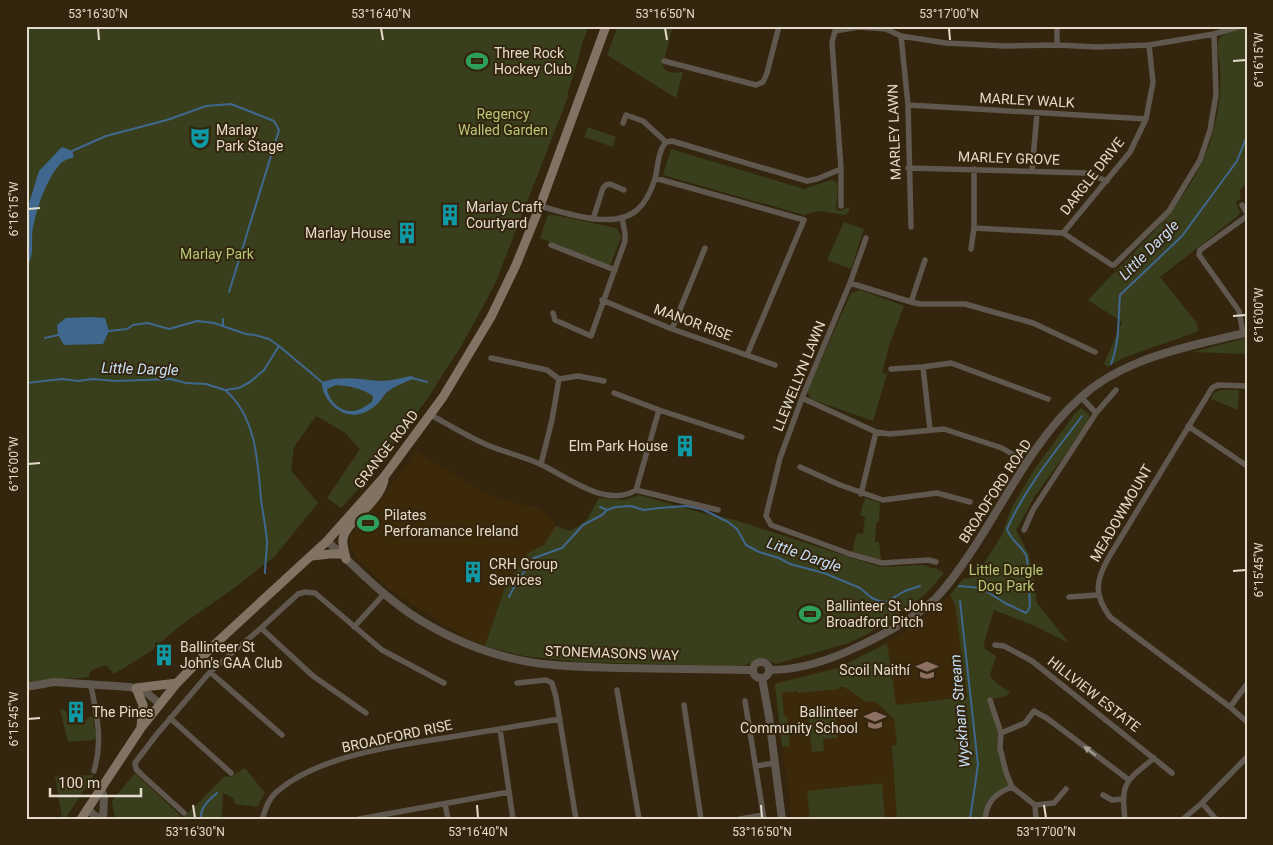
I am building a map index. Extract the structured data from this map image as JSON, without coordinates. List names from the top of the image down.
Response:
{
  "streets": {
    "main road": ["GRANGE ROAD"],
    "street": [
      "MARLEY WALK",
      "MARLEY LAWN",
      "MARLEY GROVE",
      "DARGLE DRIVE",
      "MANOR RISE",
      "LLEWELLYN LAWN",
      "BROADFORD ROAD",
      "MEADOWMOUNT",
      "STONEMASONS WAY",
      "HILLVIEW ESTATE",
      "BROADFORD RISE"
    ]
  },
  "crossings": [
    ["MARLEY WALK", "MARLEY LAWN"],
    ["MARLEY WALK", "DARGLE DRIVE"],
    ["MARLEY LAWN", "MARLEY GROVE"],
    ["MARLEY GROVE", "DARGLE DRIVE"],
    ["GRANGE ROAD", "STONEMASONS WAY"],
    ["BROADFORD ROAD", "STONEMASONS WAY"]
  ],
  "water": ["Little Dargle", "Wyckham Stream"],
  "parks": ["Regency Walled Garden", "Marlay Park", "Little Dargle Dog Park"],
  "places": {
    "sports": ["Three Rock Hockey Club", "Pilates Perforamance Ireland", "Ballinteer St Johns Broadford Pitch"],
    "theatre": ["Marlay Park Stage"],
    "building": [
      "Marlay Craft Courtyard",
      "Marlay House",
      "Elm Park House",
      "CRH Group Services",
      "Ballinteer St John's GAA Club",
      "The Pines"
    ],
    "school or university": ["Scoil Naithí", "Ballinteer Community School"]
  },
  "scale_bar": "100 m",
  "coordinates": [
    "53°16'30\"N",
    "53°16'40\"N",
    "53°16'50\"N",
    "53°17'00\"N",
    "6°16'15\"W",
    "6°16'00\"W",
    "6°15'45\"W"
  ]
}
